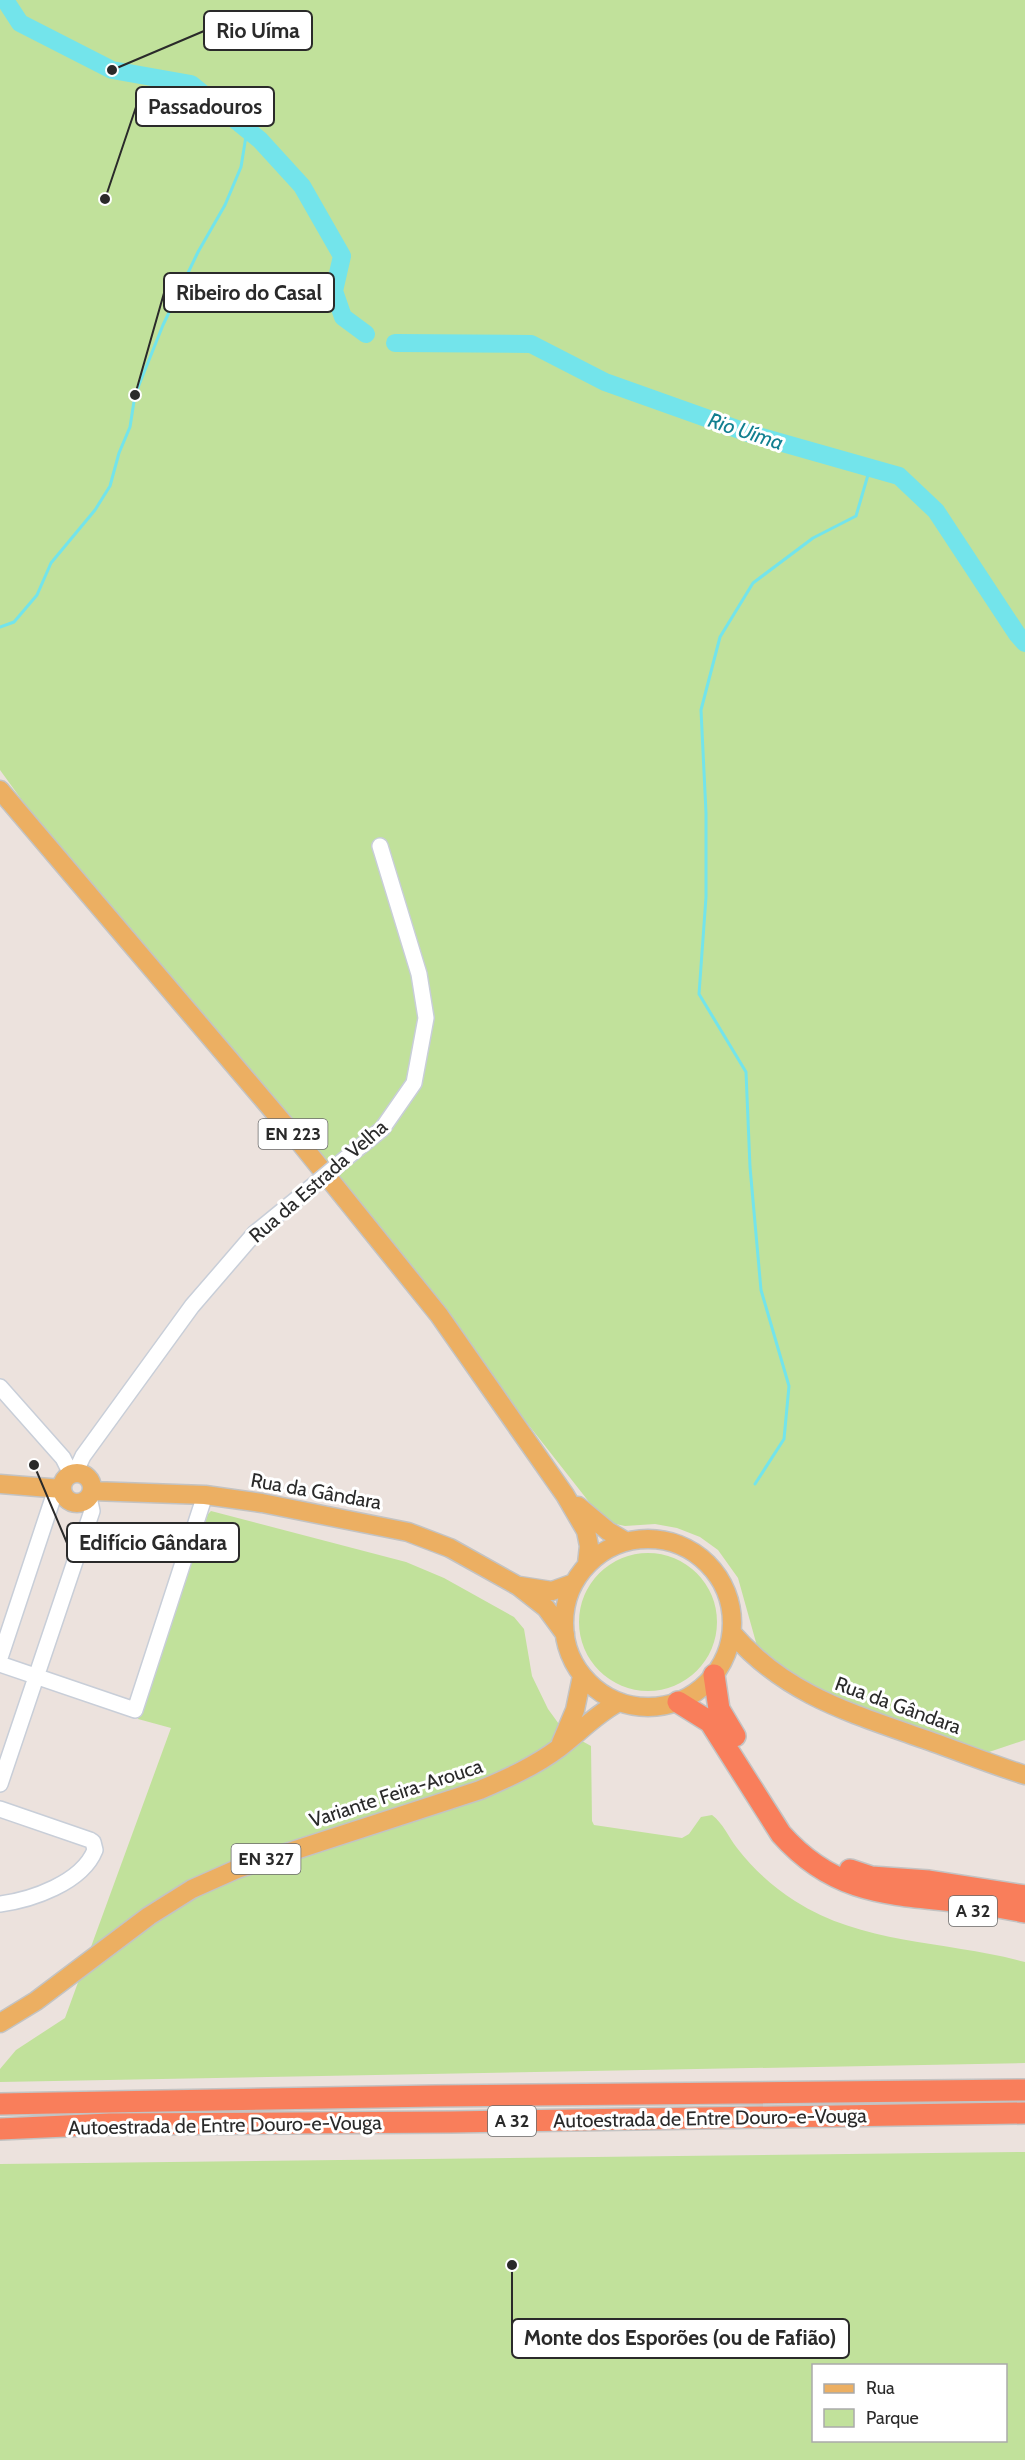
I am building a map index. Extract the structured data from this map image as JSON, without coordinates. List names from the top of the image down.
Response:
{
  "streets": {
    "highway": ["A 32", "Autoestrada de Entre Douro-e-Vouga"],
    "main road": [
      "EN 223",
      "Rua da Gândara",
      "Variante Feira-Arouca",
      "EN 327"
    ],
    "street": ["Rua da Estrada Velha"]
  },
  "crossings": [
    ["EN 223", "Rua da Gândara"],
    ["EN 223", "Variante Feira-Arouca"],
    ["EN 223", "A 32"],
    ["Rua da Estrada Velha", "Rua da Gândara"],
    ["Rua da Gândara", "Variante Feira-Arouca"],
    ["Rua da Gândara", "A 32"],
    ["Variante Feira-Arouca", "A 32"],
    ["A 32", "Autoestrada de Entre Douro-e-Vouga"]
  ],
  "water": ["Rio Uíma"],
  "places": [
    "Rio Uíma",
    "Passadouros",
    "Ribeiro do Casal",
    "Edifício Gândara",
    "Monte dos Esporões (ou de Fafião)"
  ],
  "legend": ["Rua", "Parque"]
}
